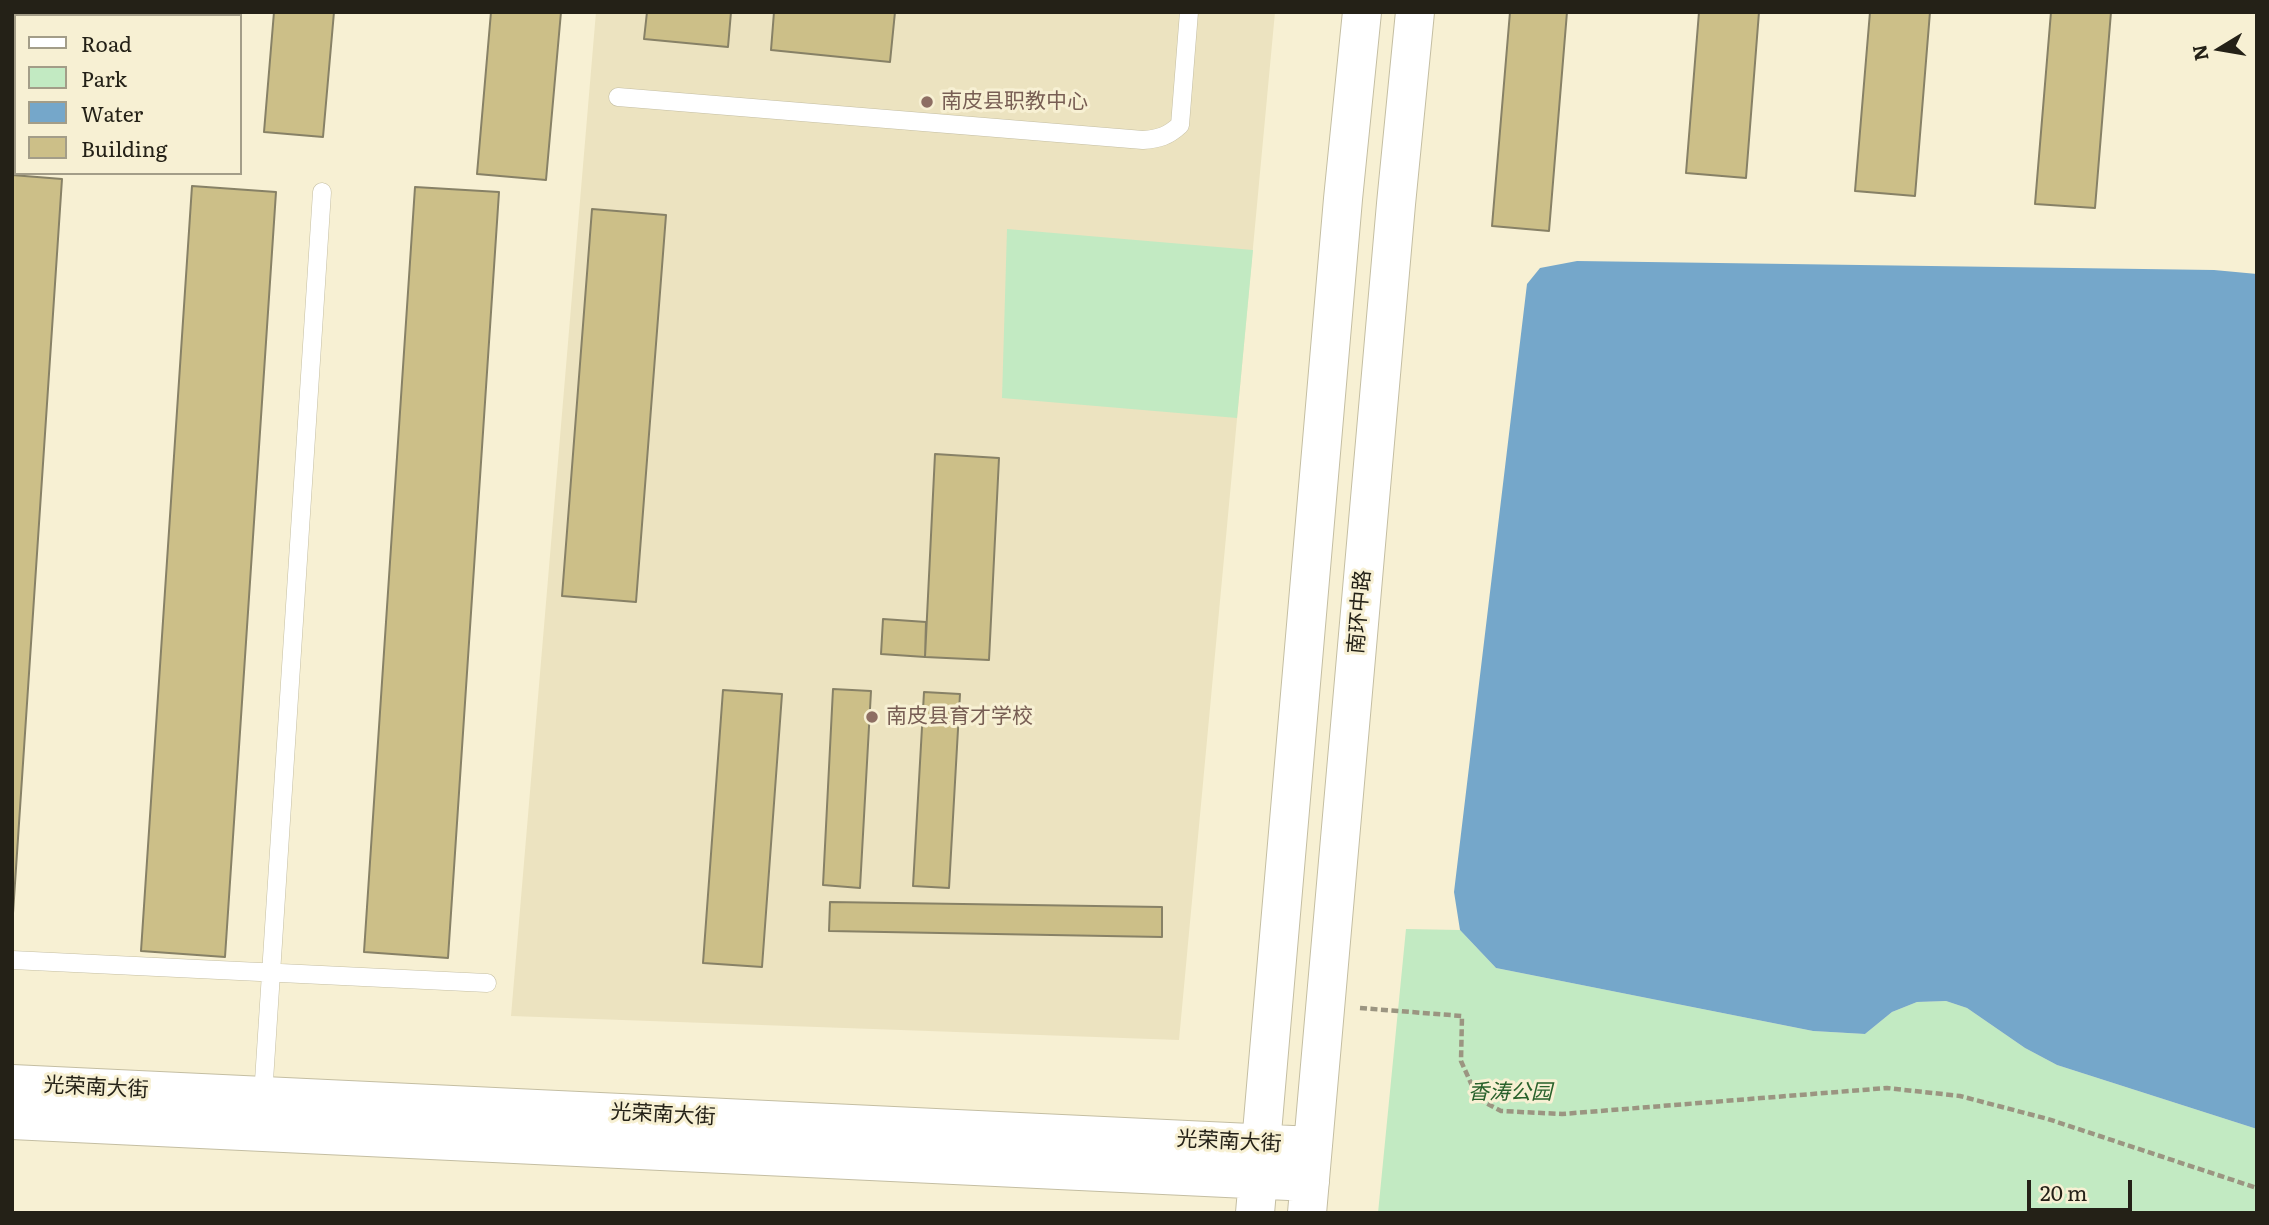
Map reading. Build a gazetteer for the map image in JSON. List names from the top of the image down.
{
  "streets": {
    "street": ["南环中路", "光荣南大街"]
  },
  "crossings": [
    ["南环中路", "光荣南大街"]
  ],
  "parks": ["香涛公园"],
  "places": ["南皮县职教中心", "南皮县育才学校"],
  "legend": [
    "Road",
    "Park",
    "Water",
    "Building"
  ],
  "scale_bar": "20 m",
  "north": "left"
}
